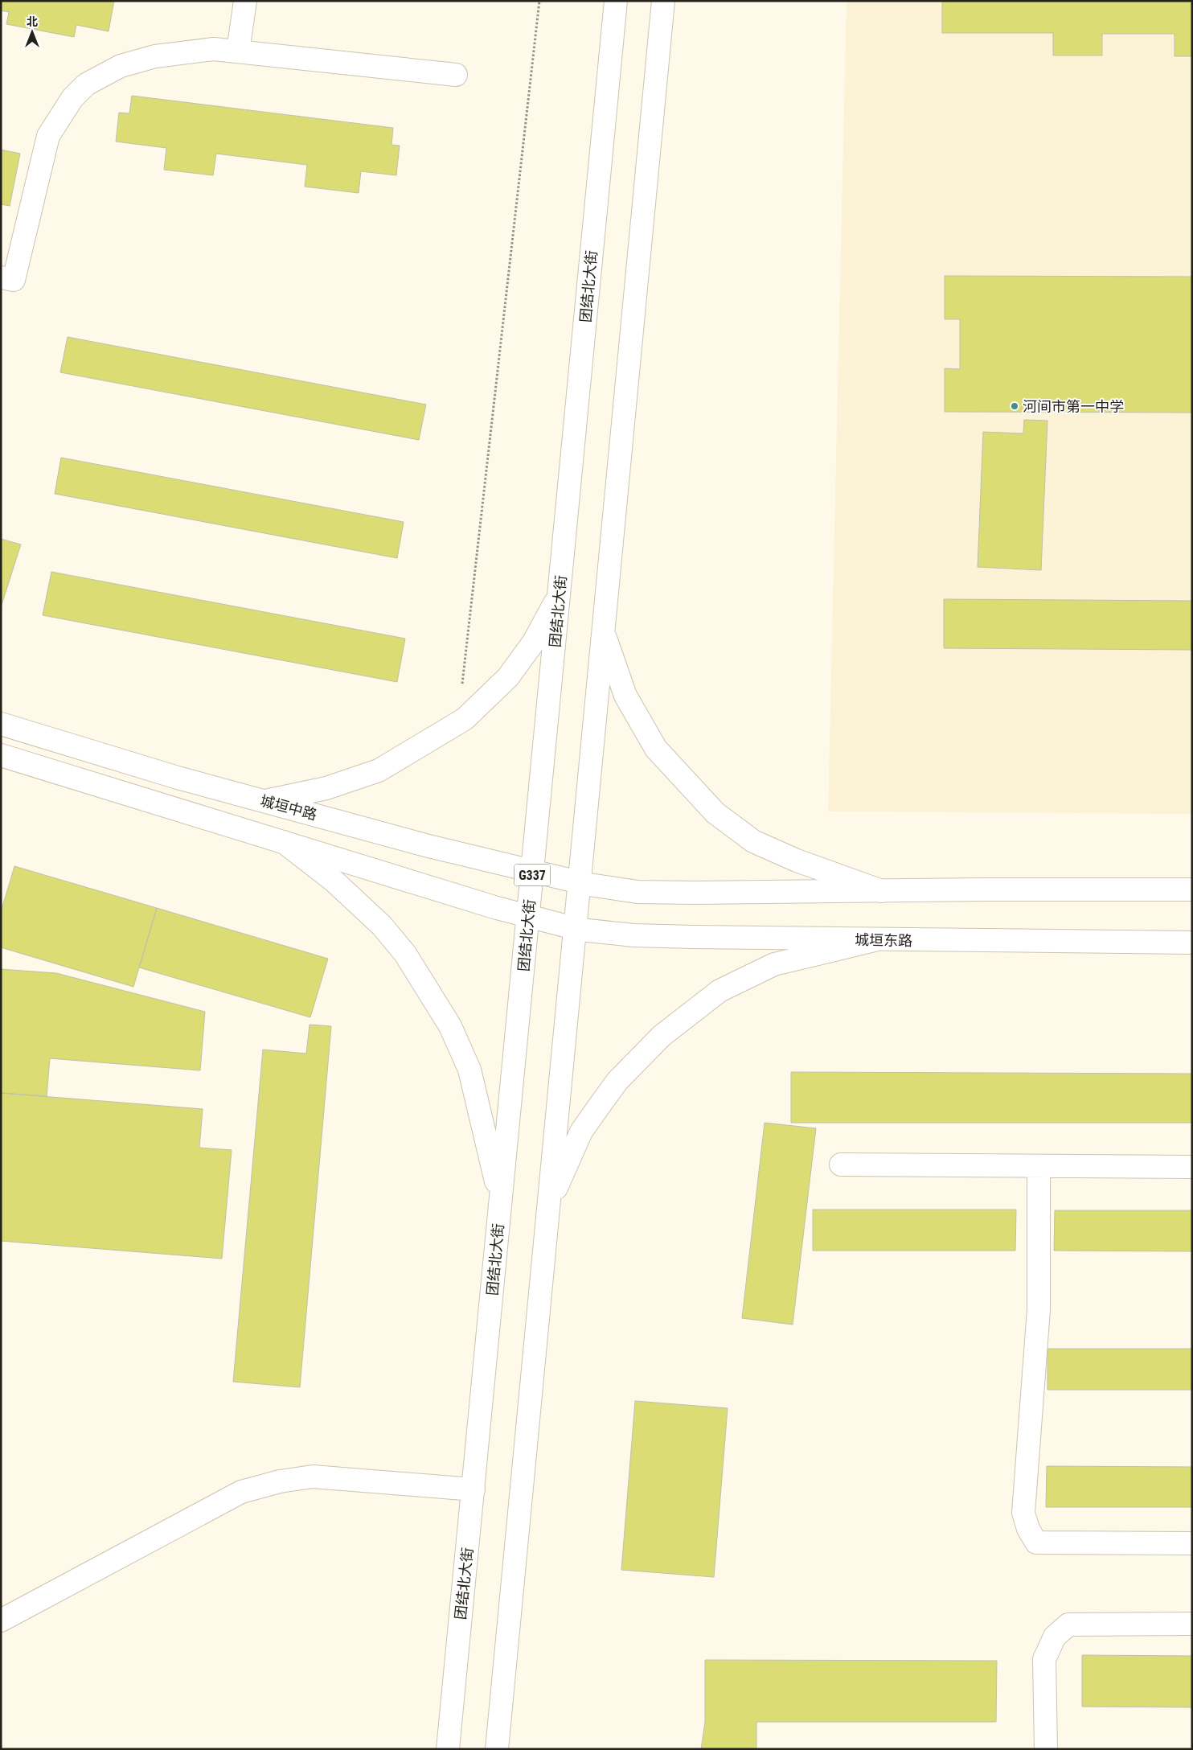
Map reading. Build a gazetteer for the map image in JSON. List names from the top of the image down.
{
  "streets": {
    "main road": [
      "团结北大街",
      "城垣中路",
      "G337",
      "城垣东路"
    ]
  },
  "crossings": [
    ["团结北大街", "城垣中路"]
  ],
  "places": ["河间市第一中学"],
  "north": "top"
}
